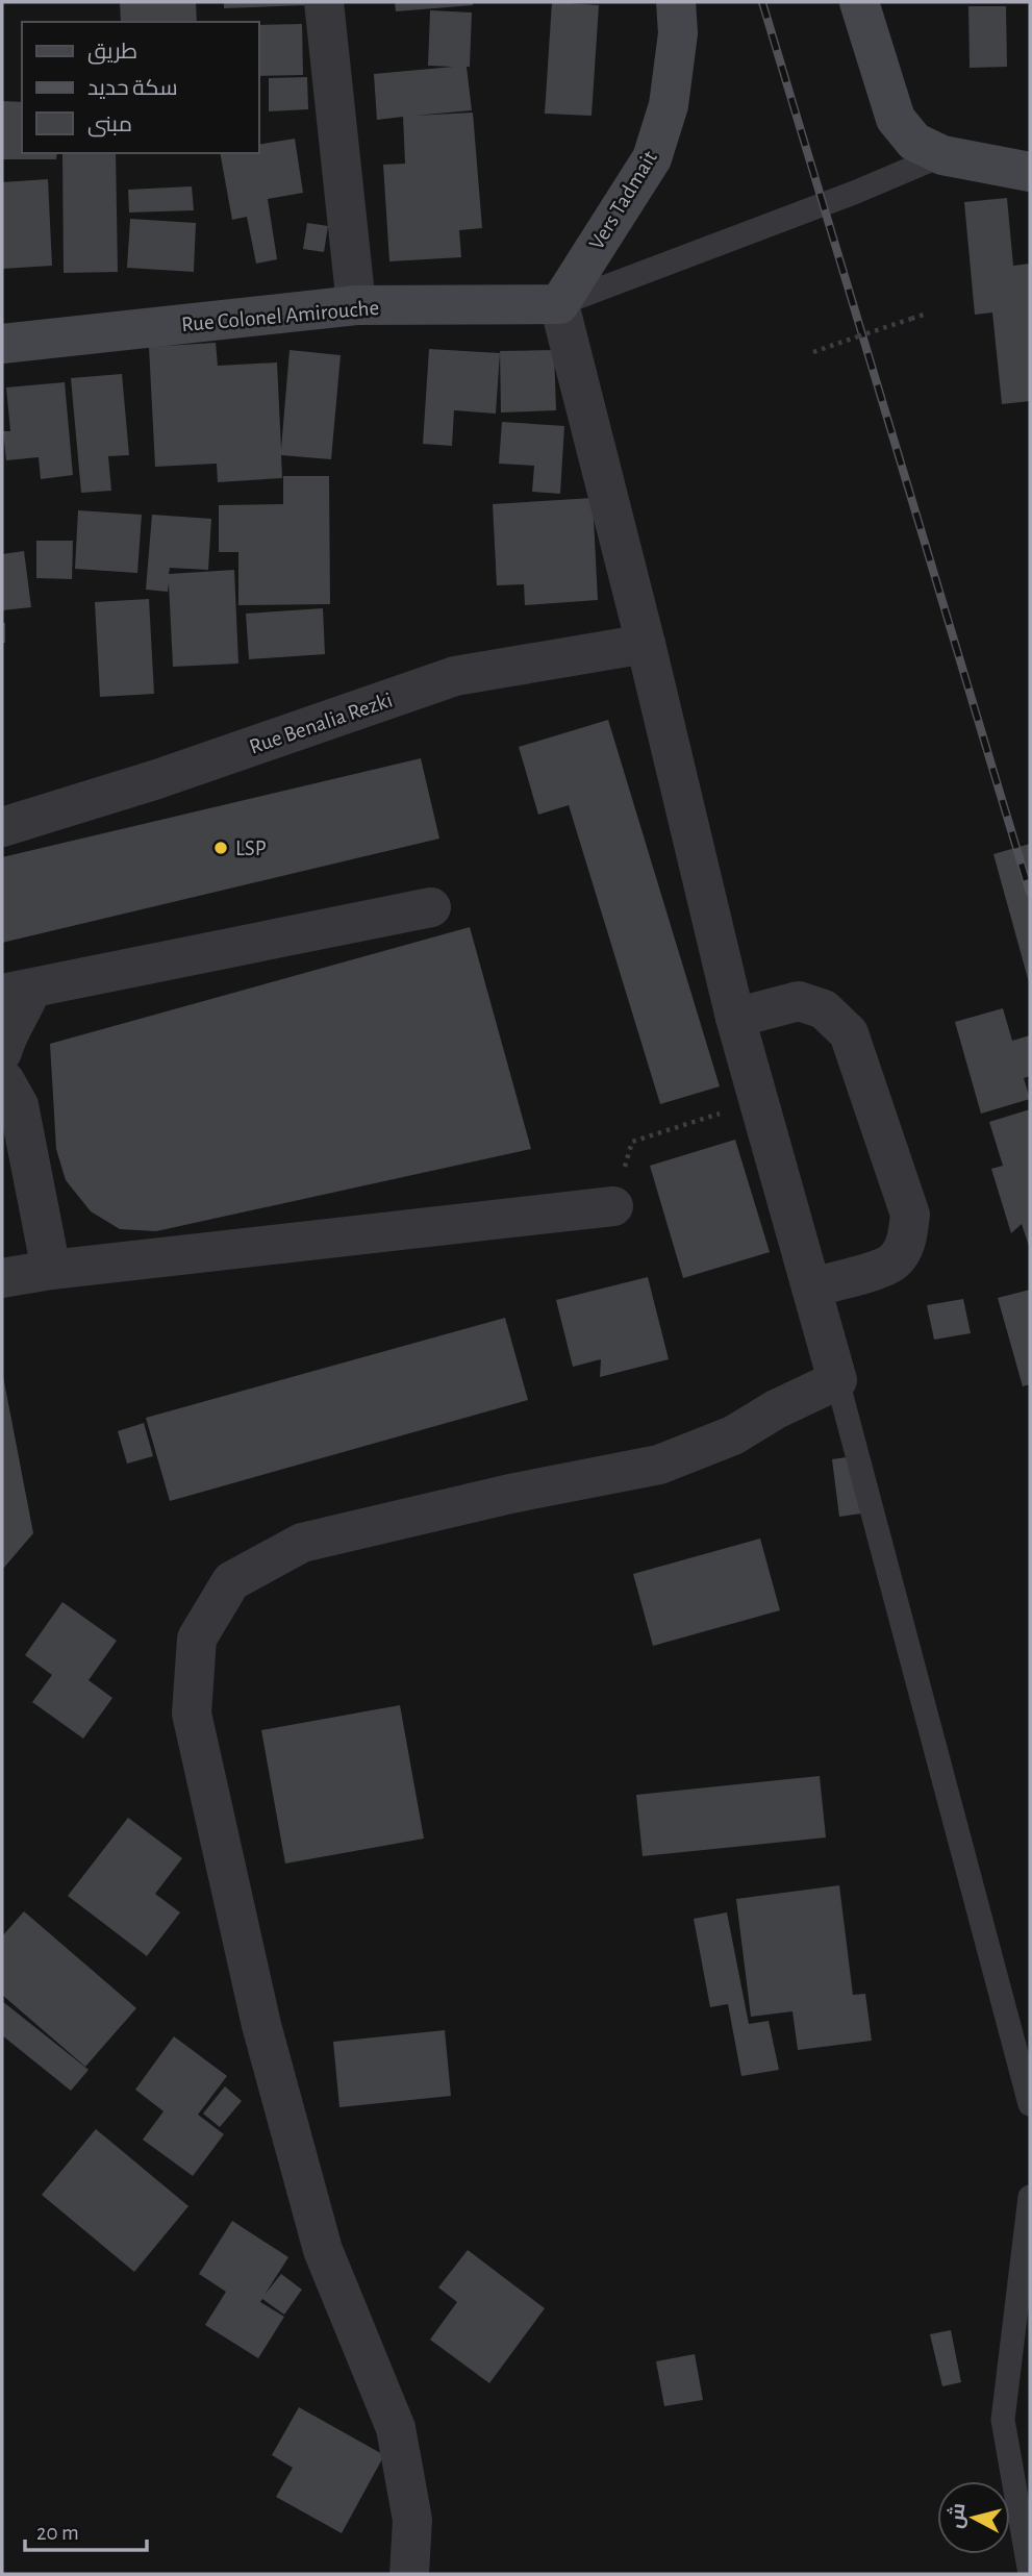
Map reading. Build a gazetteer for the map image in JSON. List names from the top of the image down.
{
  "streets": {
    "main road": ["Vers Tadmait", "Rue Colonel Amirouche"],
    "street": ["Rue Benalia Rezki"]
  },
  "crossings": [
    ["Vers Tadmait", "Rue Colonel Amirouche"]
  ],
  "places": ["LSP"],
  "legend": ["طريق", "سكة حديد", "مبنى"],
  "scale_bar": "20 m",
  "north": "left"
}
